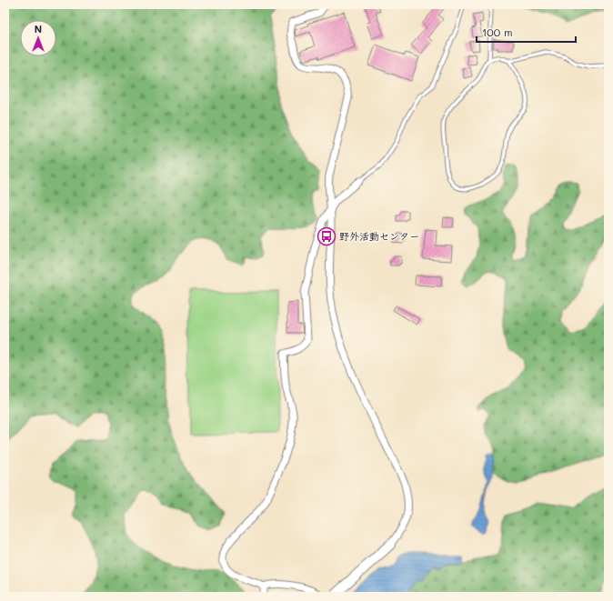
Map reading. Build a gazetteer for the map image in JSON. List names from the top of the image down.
{
  "places": {
    "bus stop": ["野外活動センター"]
  },
  "scale_bar": "100 m",
  "north": "top"
}
